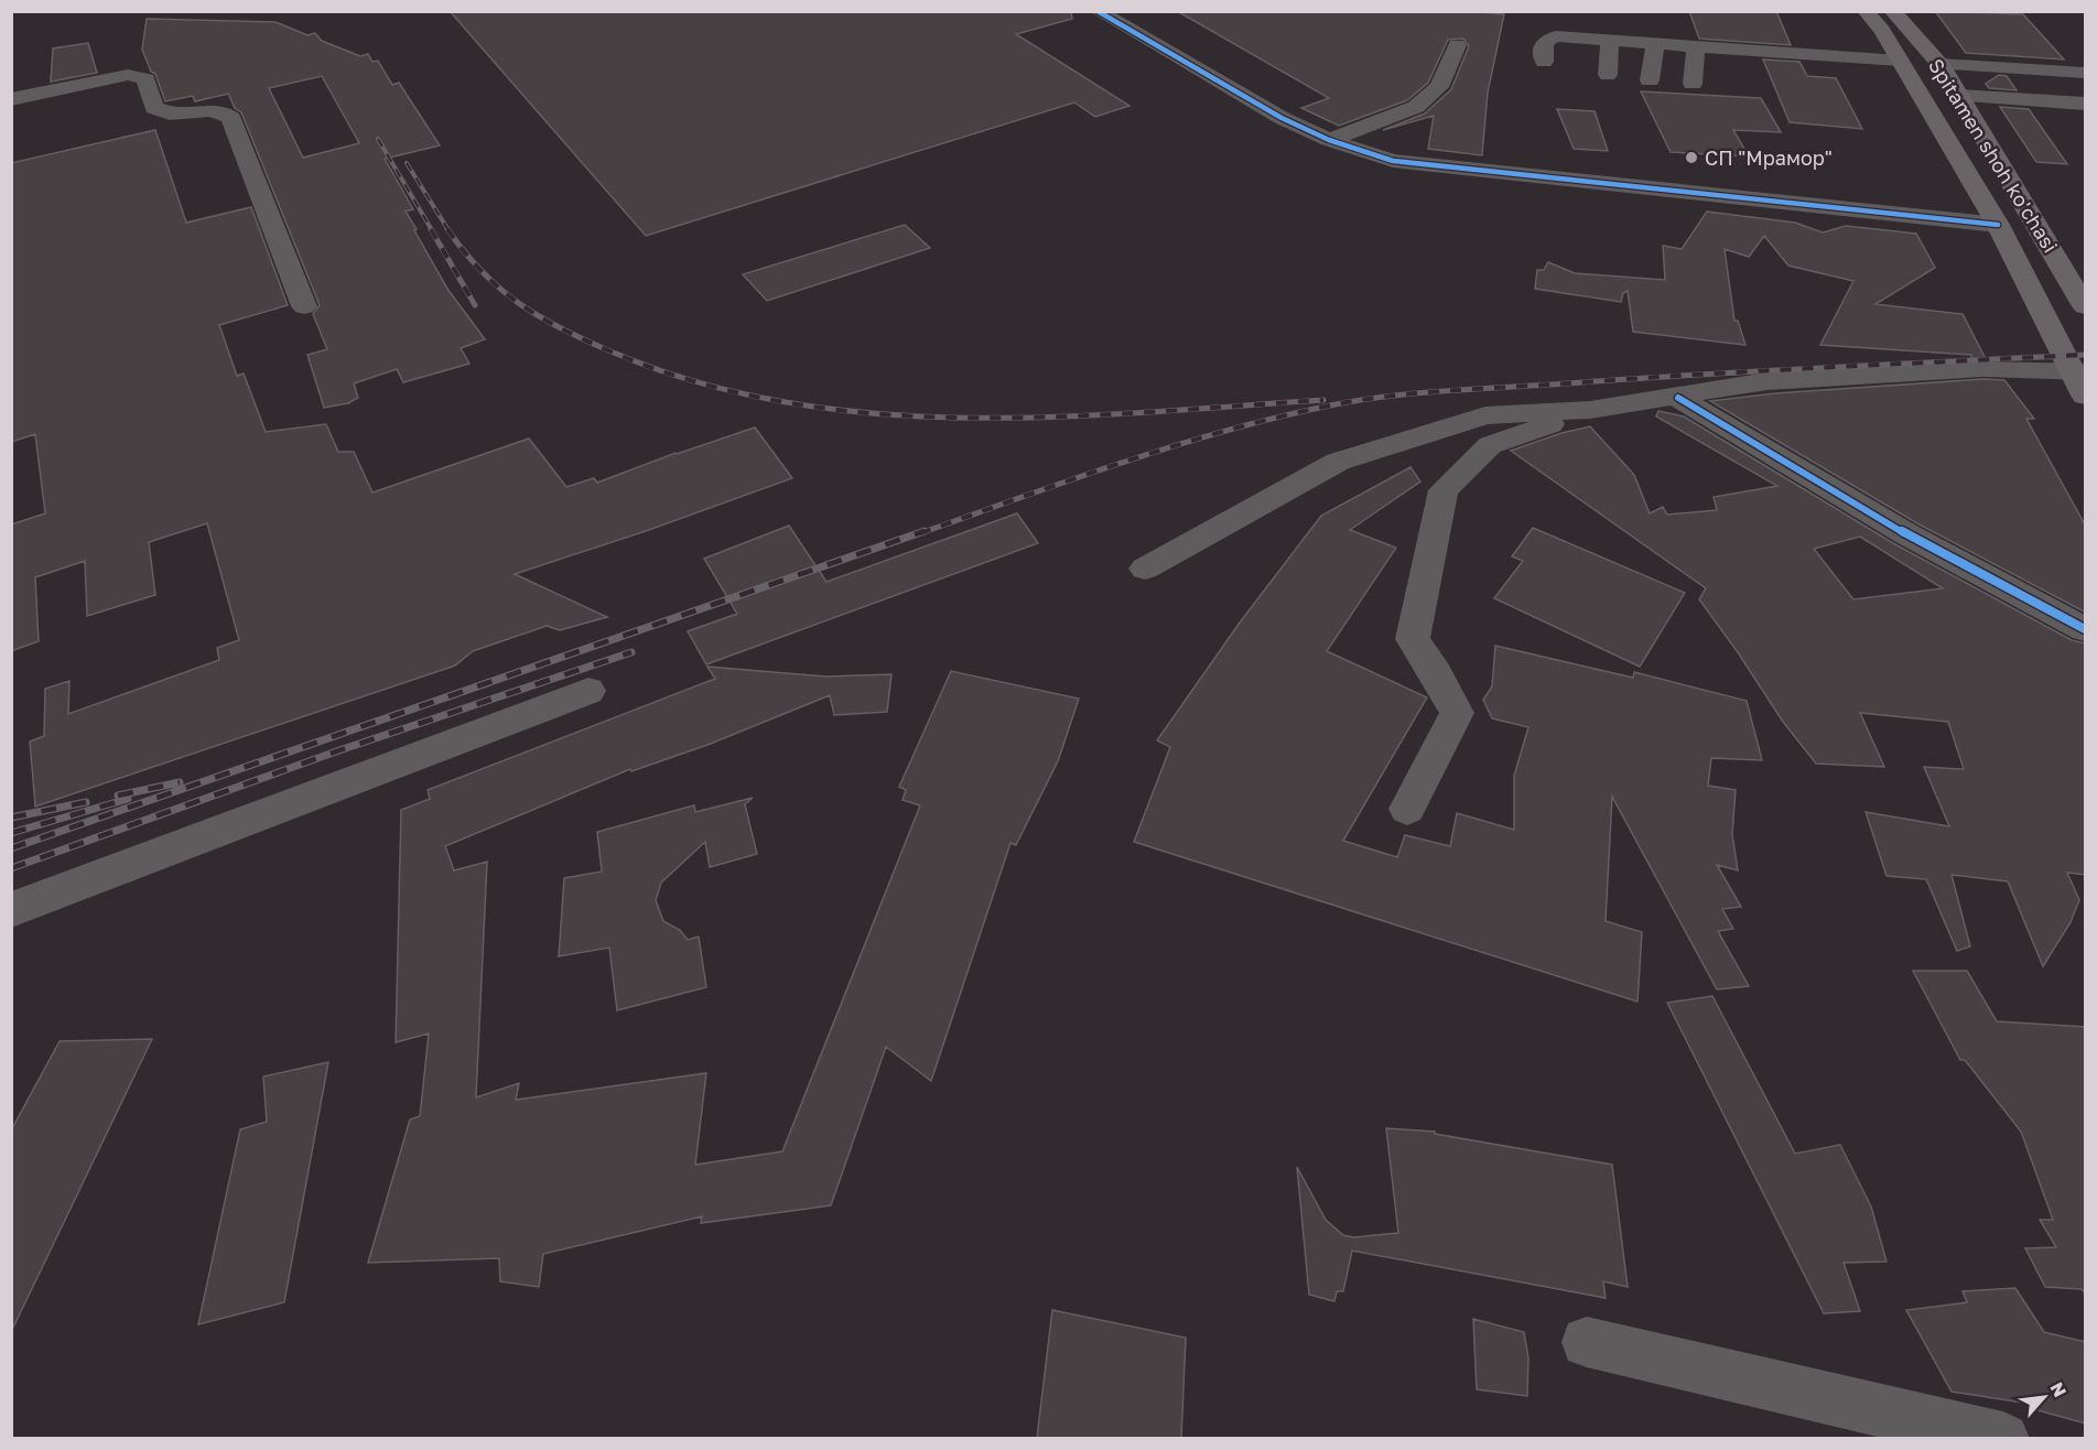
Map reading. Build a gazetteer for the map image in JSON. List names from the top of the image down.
{
  "streets": {
    "main road": ["Spitamen shoh ko'chasi"]
  },
  "places": ["СП \"Мрамор\""],
  "north": "top right"
}
